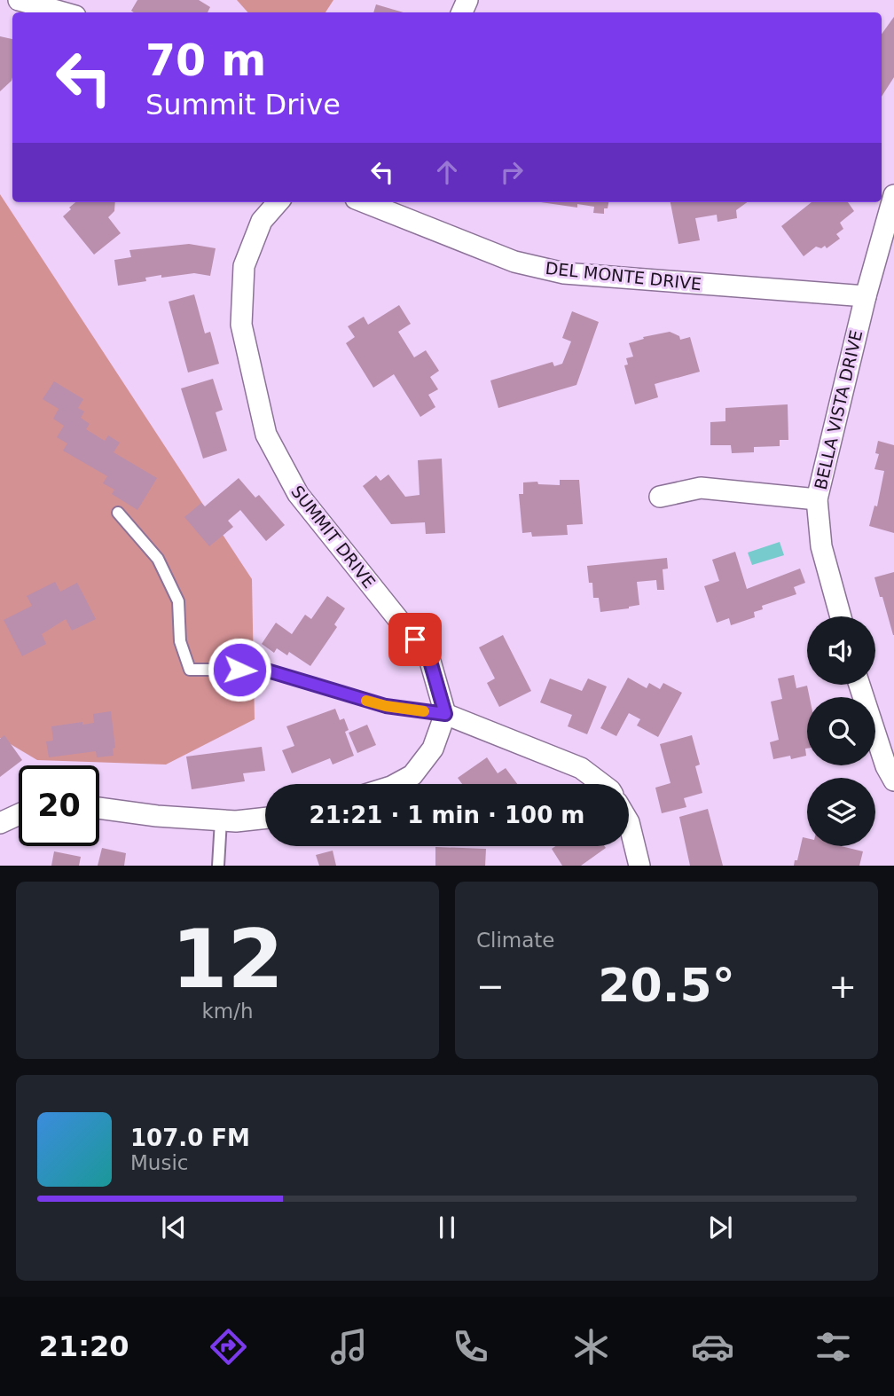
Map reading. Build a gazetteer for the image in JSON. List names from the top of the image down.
{
  "streets": {
    "street": ["DEL MONTE DRIVE", "BELLA VISTA DRIVE", "SUMMIT DRIVE"]
  },
  "crossings": [
    ["DEL MONTE DRIVE", "BELLA VISTA DRIVE"]
  ],
  "page": {
    "turn": ["70 m", "Summit Drive"],
    "limit": "20",
    "trip": "21:21 · 1 min · 100 m",
    "tile": [
      ["12", "km/h"],
      "Climate"
    ],
    "heat": ["−", "20.5°", "+"],
    "song": ["107.0 FM", "Music"],
    "tabs": "21:20"
  }
}
